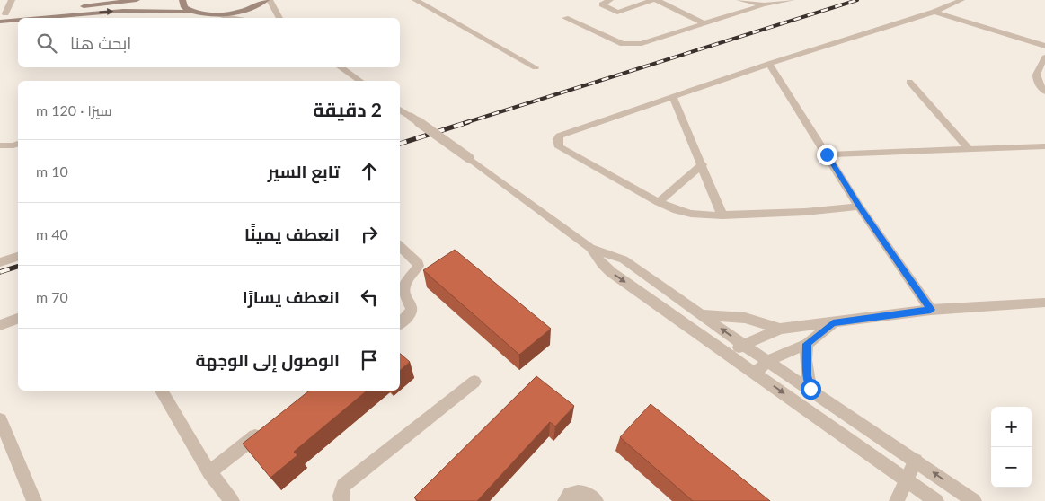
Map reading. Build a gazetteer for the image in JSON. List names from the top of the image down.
{
  "page": {
    "search": "ابحث هنا",
    "heading": ["2 دقيقة", "سيرًا · 120 m"],
    "list": [
      ["تابع السير", "10 m"],
      ["انعطف يمينًا", "40 m"],
      ["انعطف يسارًا", "70 m"],
      "الوصول إلى الوجهة"
    ],
    "map_buttons": ["+", "−"]
  }
}
